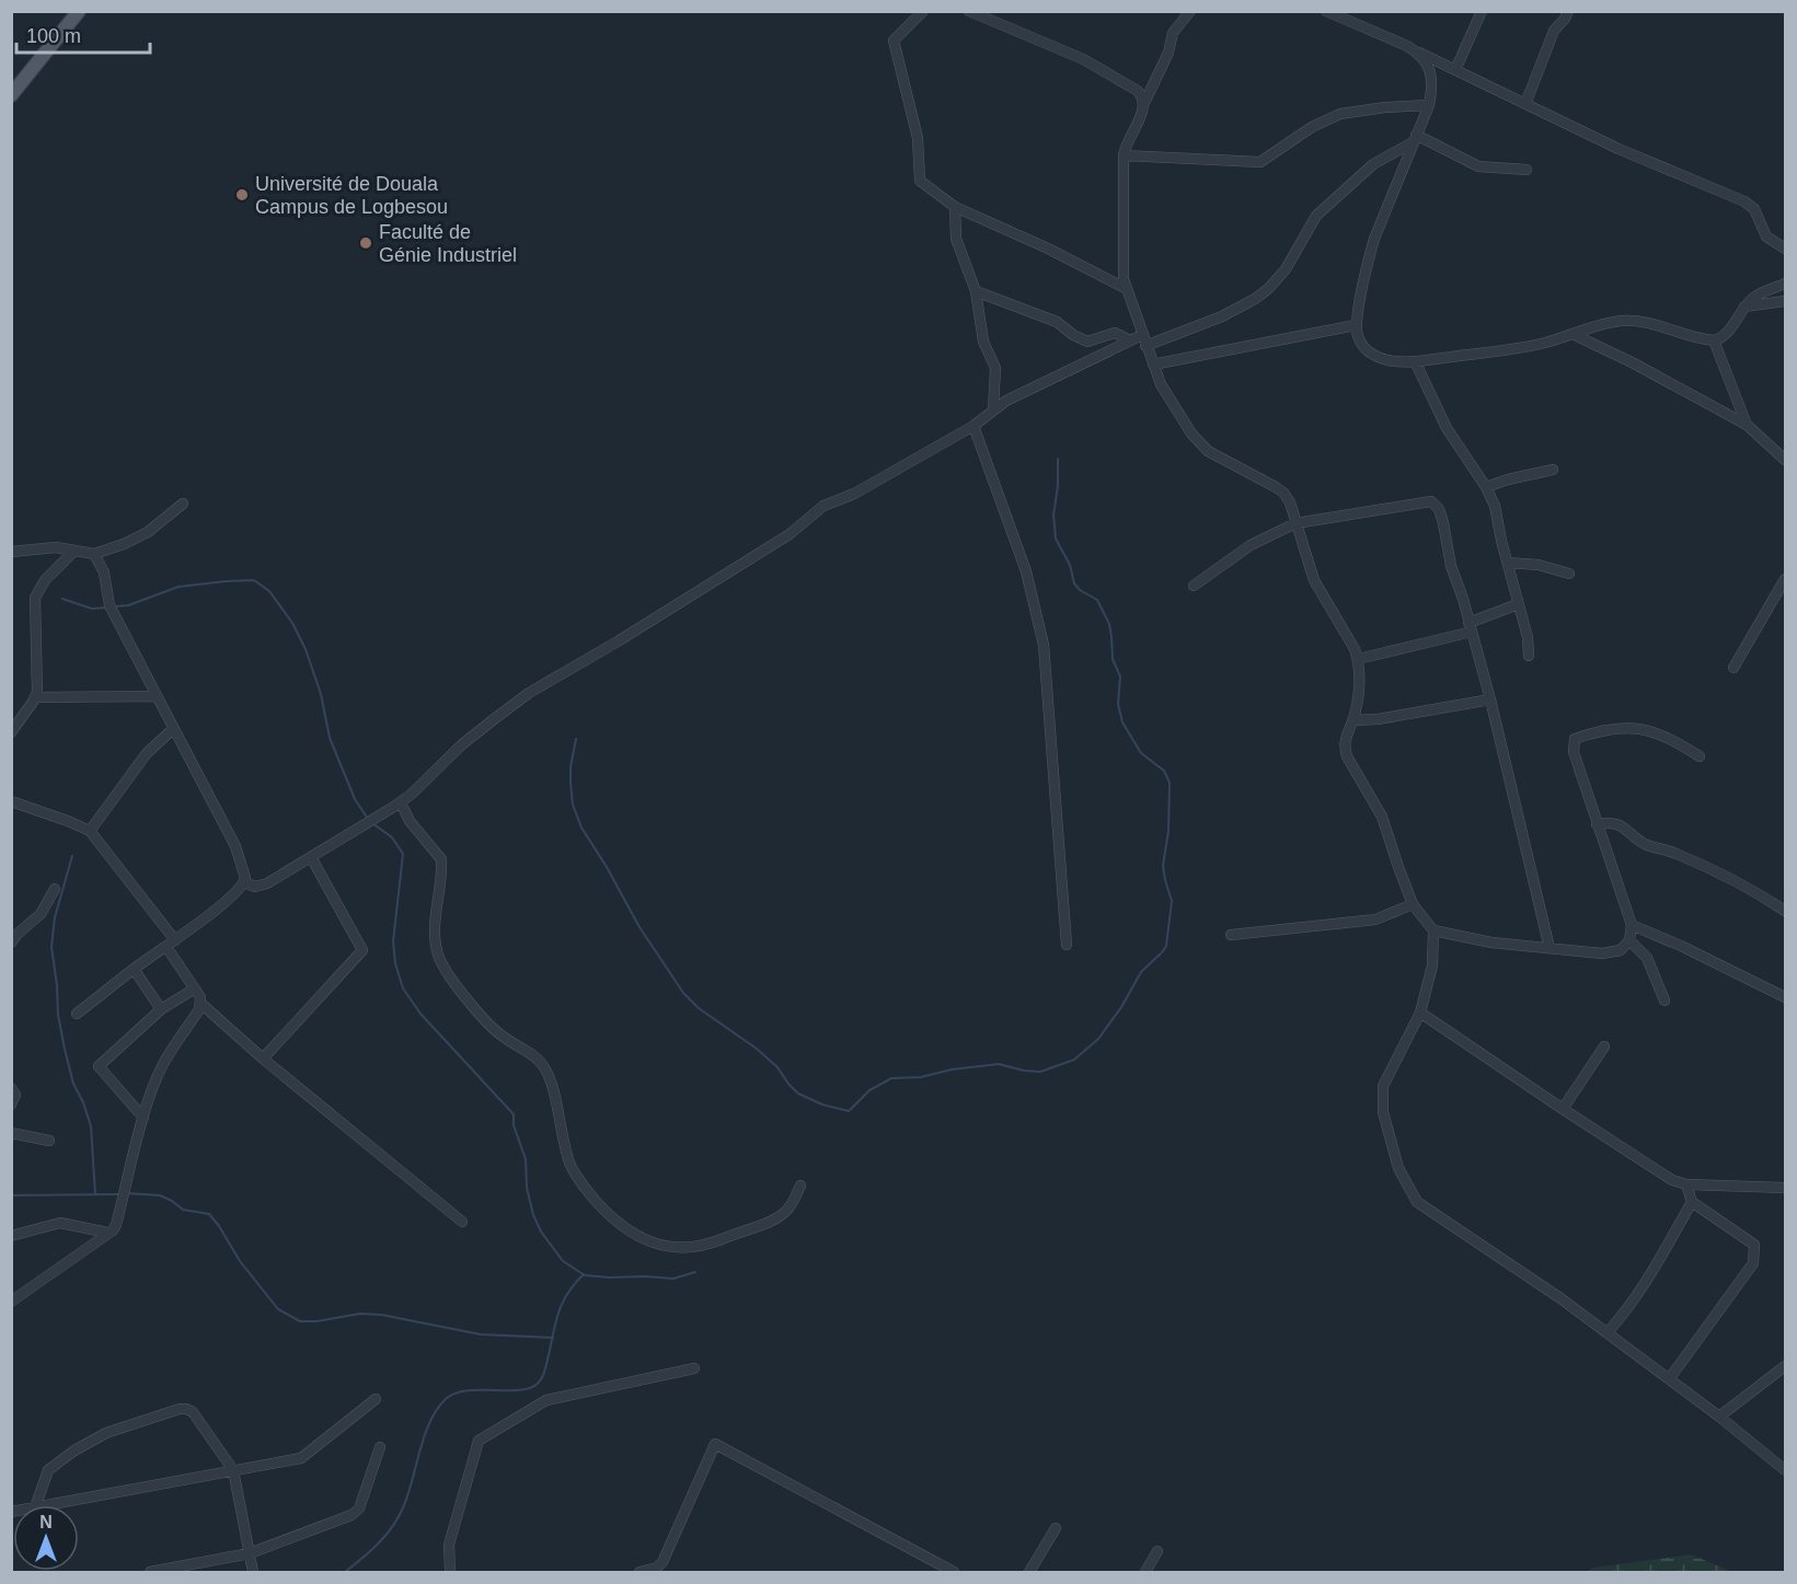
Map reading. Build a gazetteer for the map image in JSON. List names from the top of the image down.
{
  "places": ["Université de Douala Campus de Logbesou", "Faculté de Génie Industriel"],
  "scale_bar": "100 m",
  "north": "top"
}
